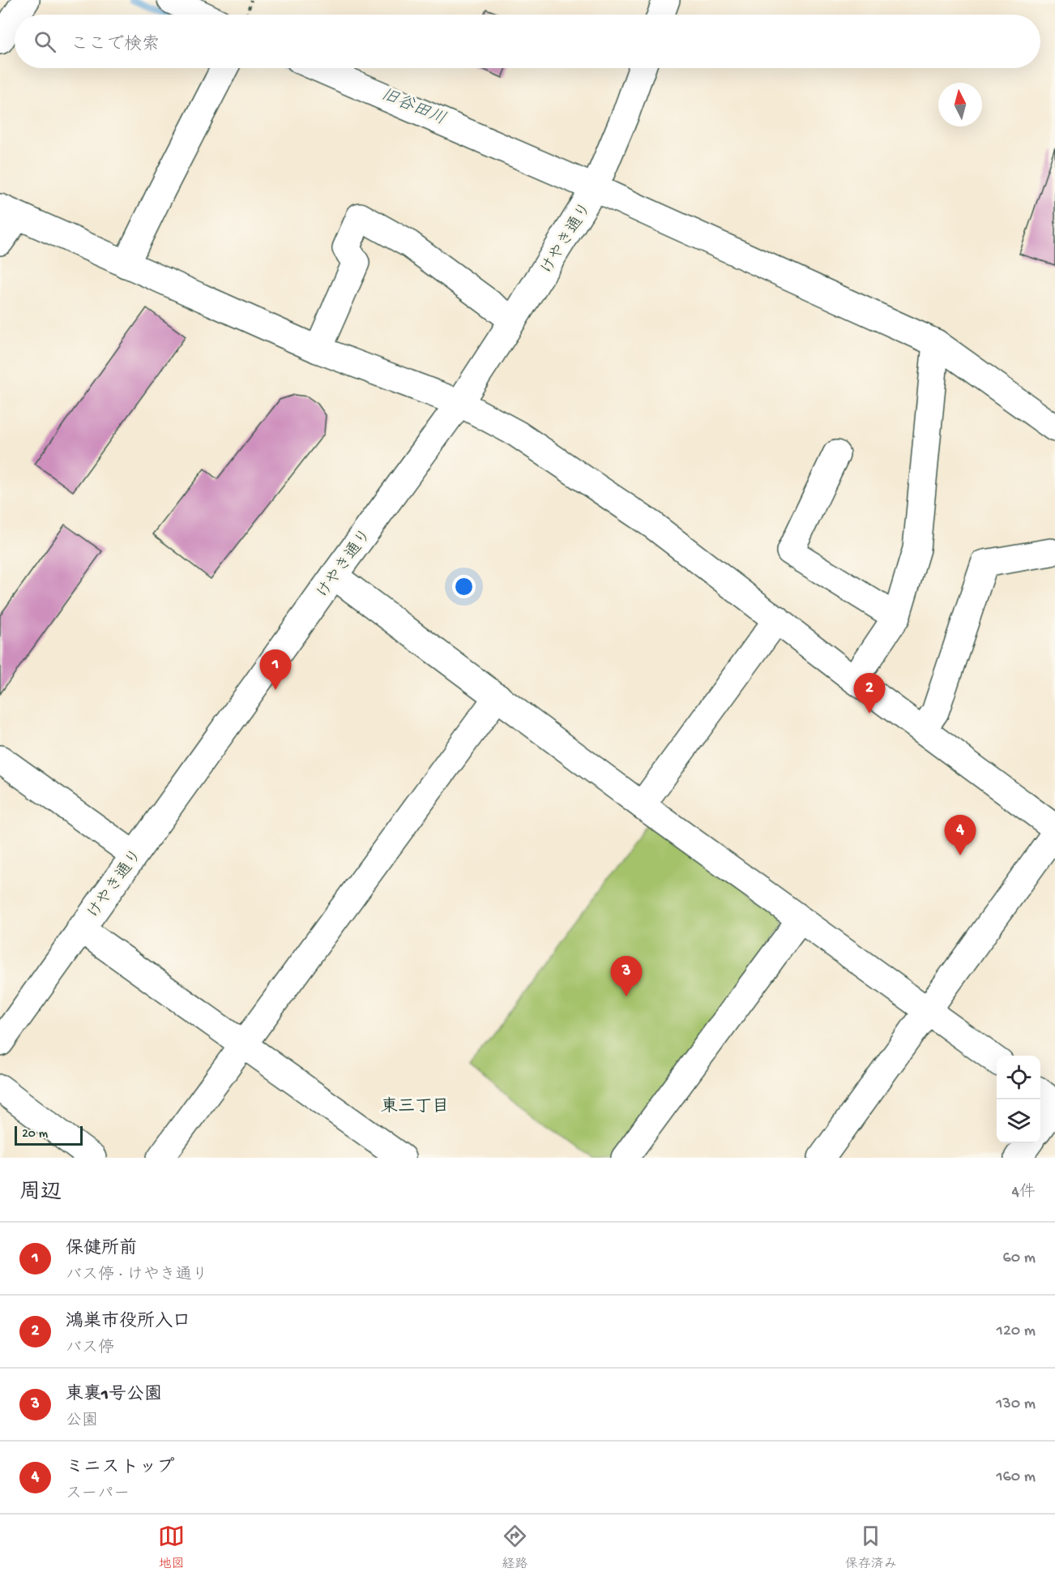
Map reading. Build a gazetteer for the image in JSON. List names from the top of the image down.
{
  "streets": {
    "street": ["けやき通り"]
  },
  "districts": ["東三丁目"],
  "water": ["旧谷田川"],
  "scale_bar": "20 m",
  "north": "top",
  "page": {
    "search": "ここで検索",
    "pins": [
      "1",
      "2",
      "4",
      "3"
    ],
    "scale": "20 m",
    "heading": ["周辺", "4件"],
    "list": [
      {
        "mark": "1",
        "name": "保健所前",
        "note": "バス停 · けやき通り",
        "value": "60 m"
      },
      {
        "mark": "2",
        "name": "鴻巣市役所入口",
        "note": "バス停",
        "value": "120 m"
      },
      {
        "mark": "3",
        "name": "東裏1号公園",
        "note": "公園",
        "value": "130 m"
      },
      {
        "mark": "4",
        "name": "ミニストップ",
        "note": "スーパー",
        "value": "160 m"
      }
    ],
    "nav": ["地図", "経路", "保存済み"]
  }
}
